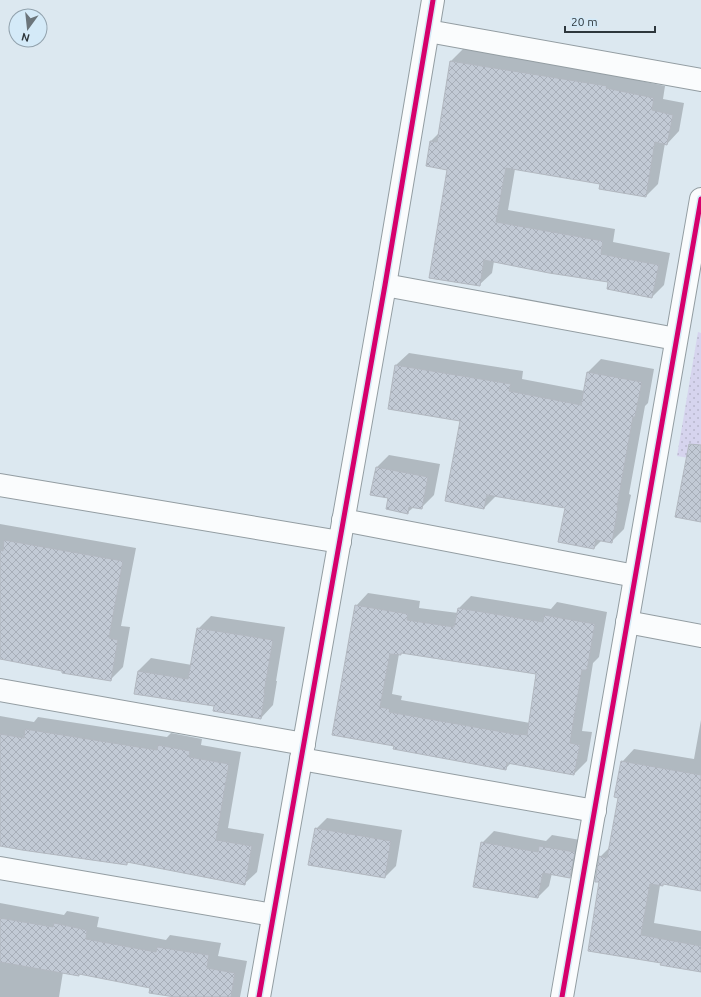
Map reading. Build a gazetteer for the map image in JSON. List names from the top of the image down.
{
  "scale_bar": "20 m",
  "north": "bottom"
}
